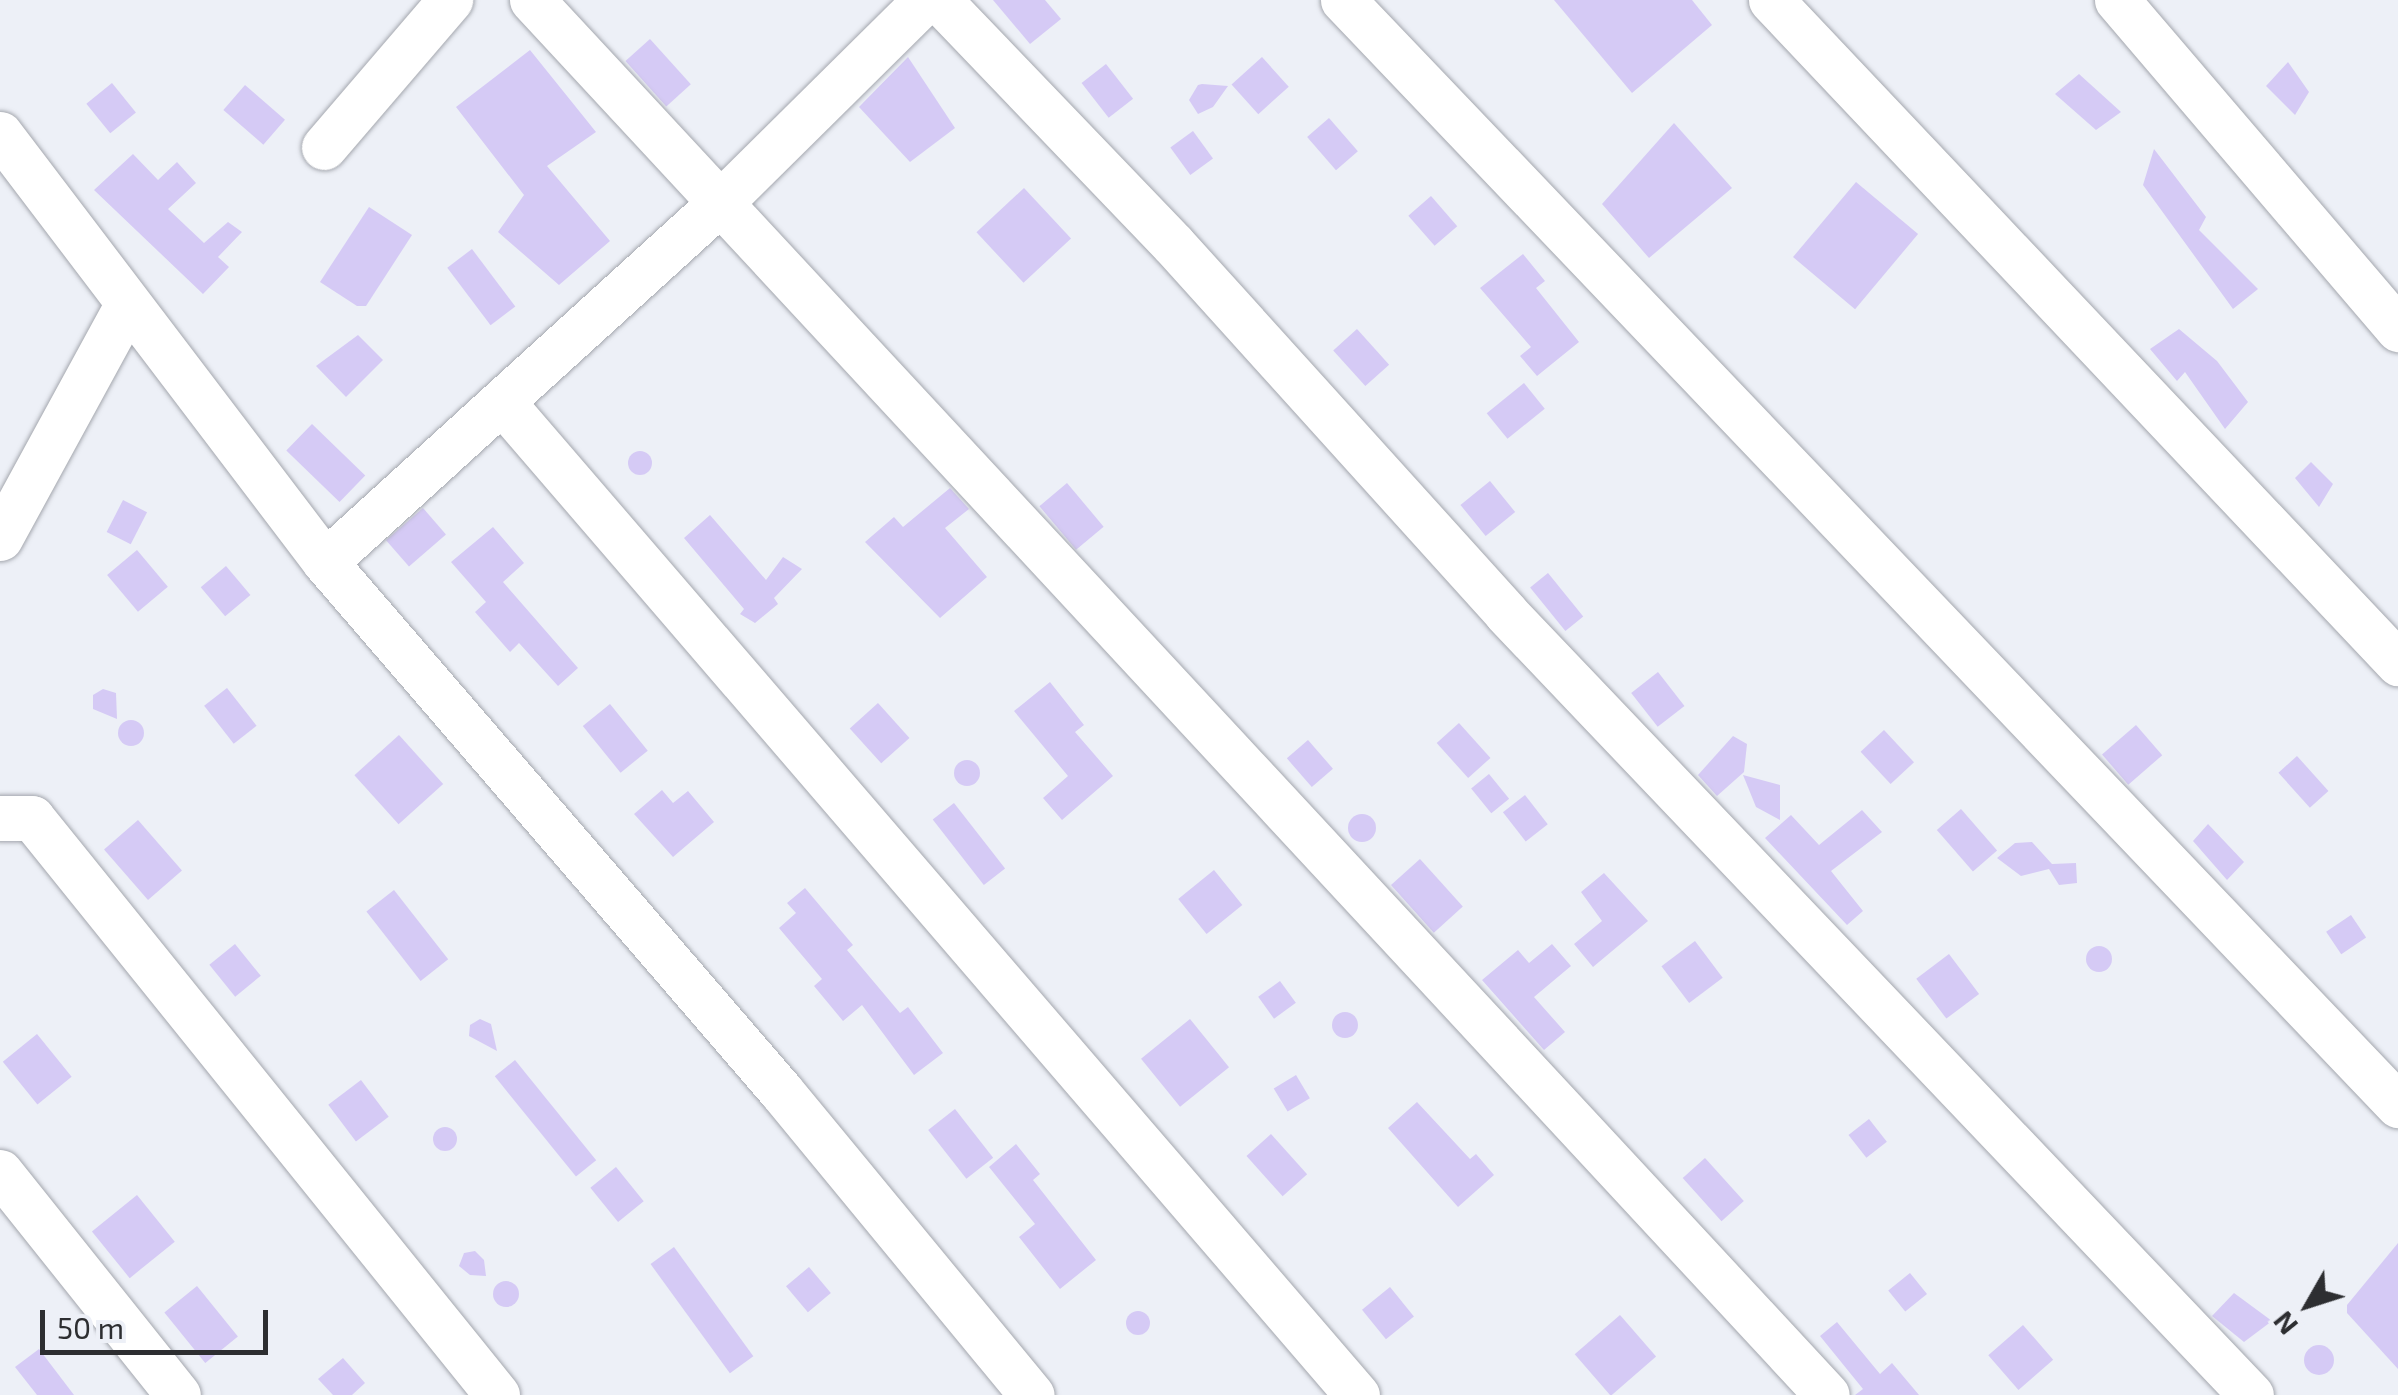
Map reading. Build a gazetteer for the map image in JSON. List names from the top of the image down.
{
  "scale_bar": "50 m",
  "north": "bottom left"
}
